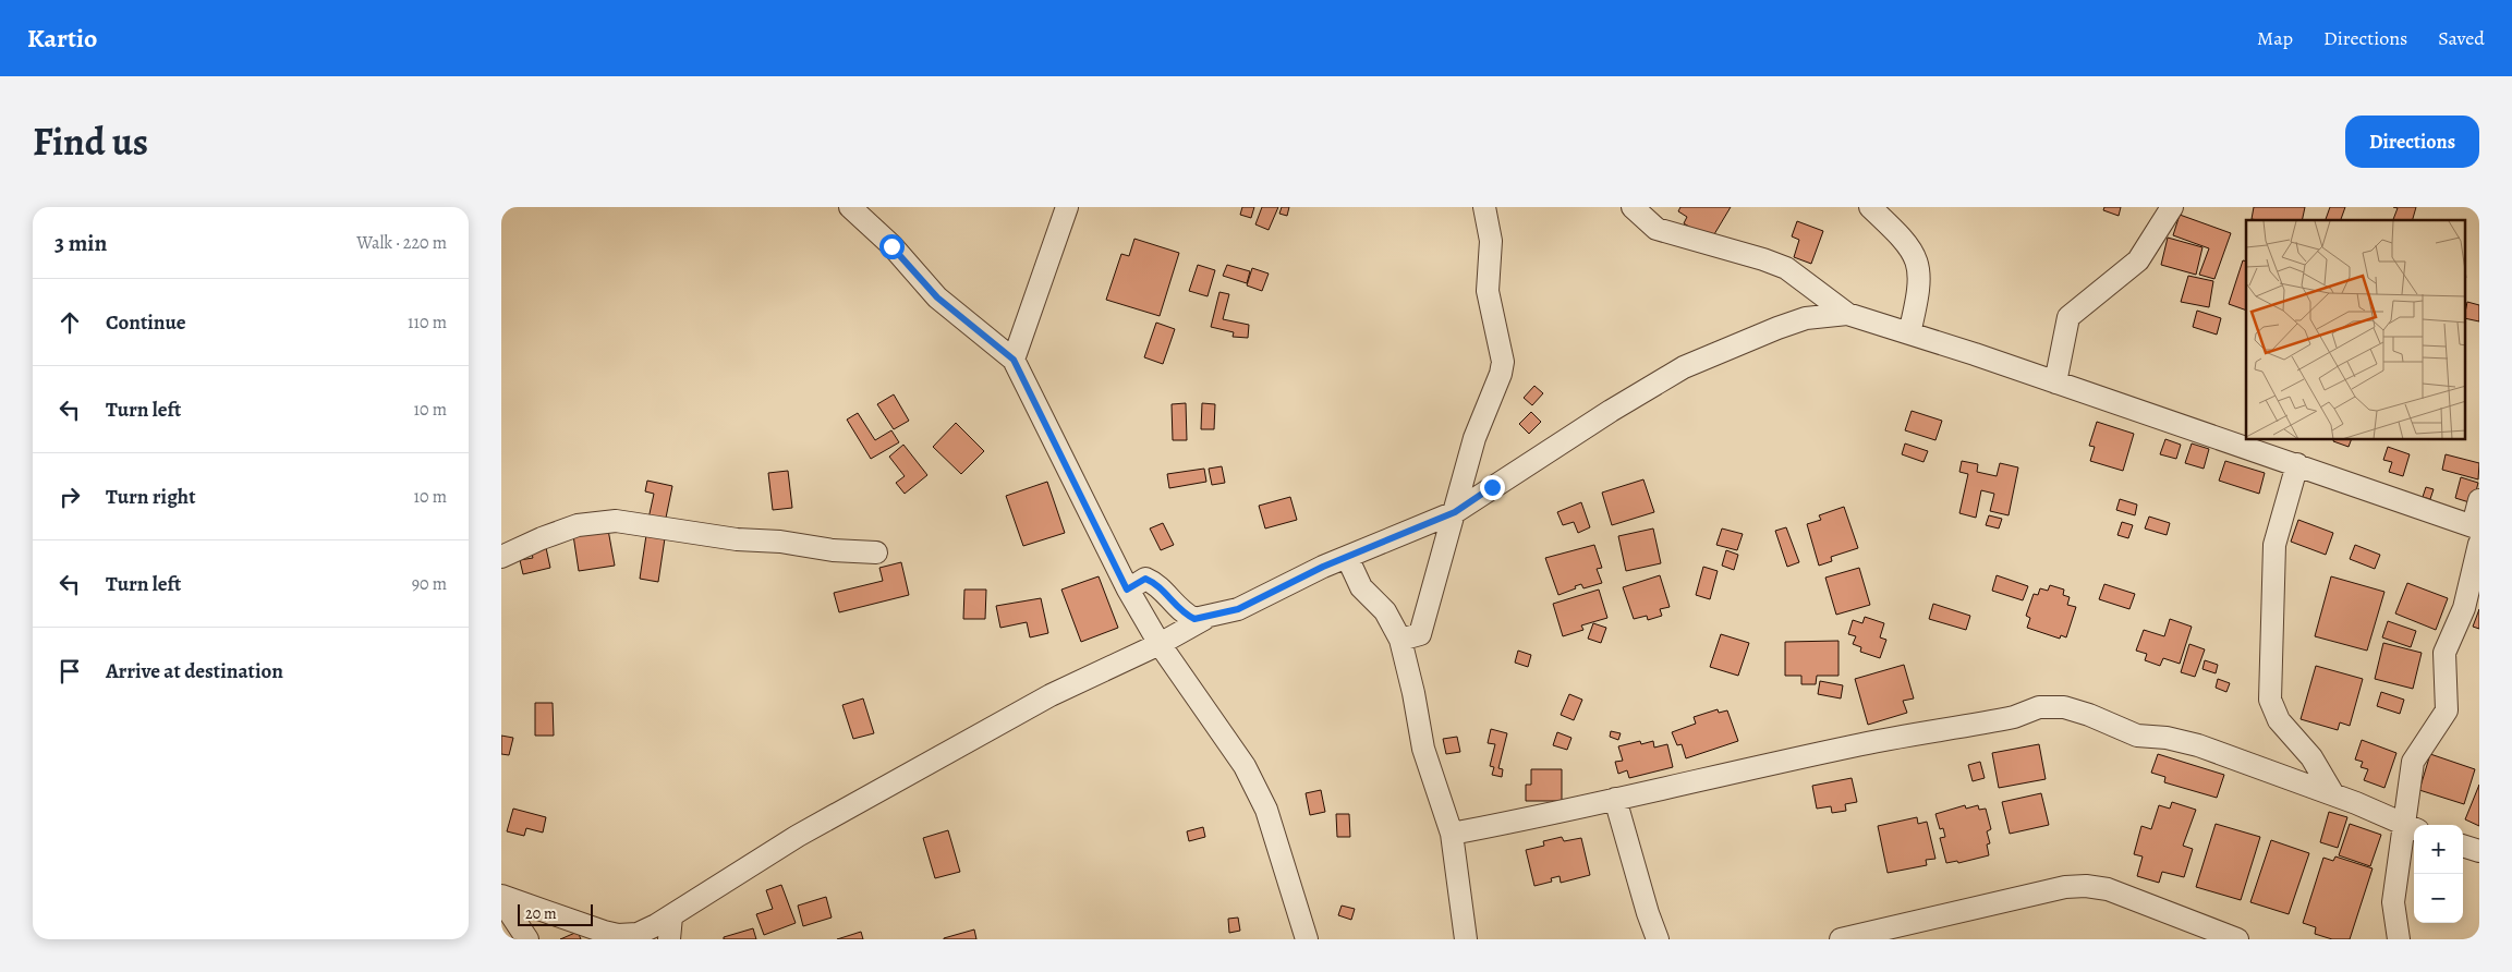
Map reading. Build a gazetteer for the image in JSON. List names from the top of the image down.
{
  "scale_bar": "20 m",
  "page": {
    "header": "Kartio",
    "nav": ["Map", "Directions", "Saved"],
    "title": "Find us",
    "buttons": "Directions",
    "heading": ["3 min", "Walk · 220 m"],
    "list": [
      ["Continue", "110 m"],
      ["Turn left", "10 m"],
      ["Turn right", "10 m"],
      ["Turn left", "90 m"],
      "Arrive at destination"
    ],
    "map_buttons": ["+", "−"],
    "scale": "20 m"
  }
}
